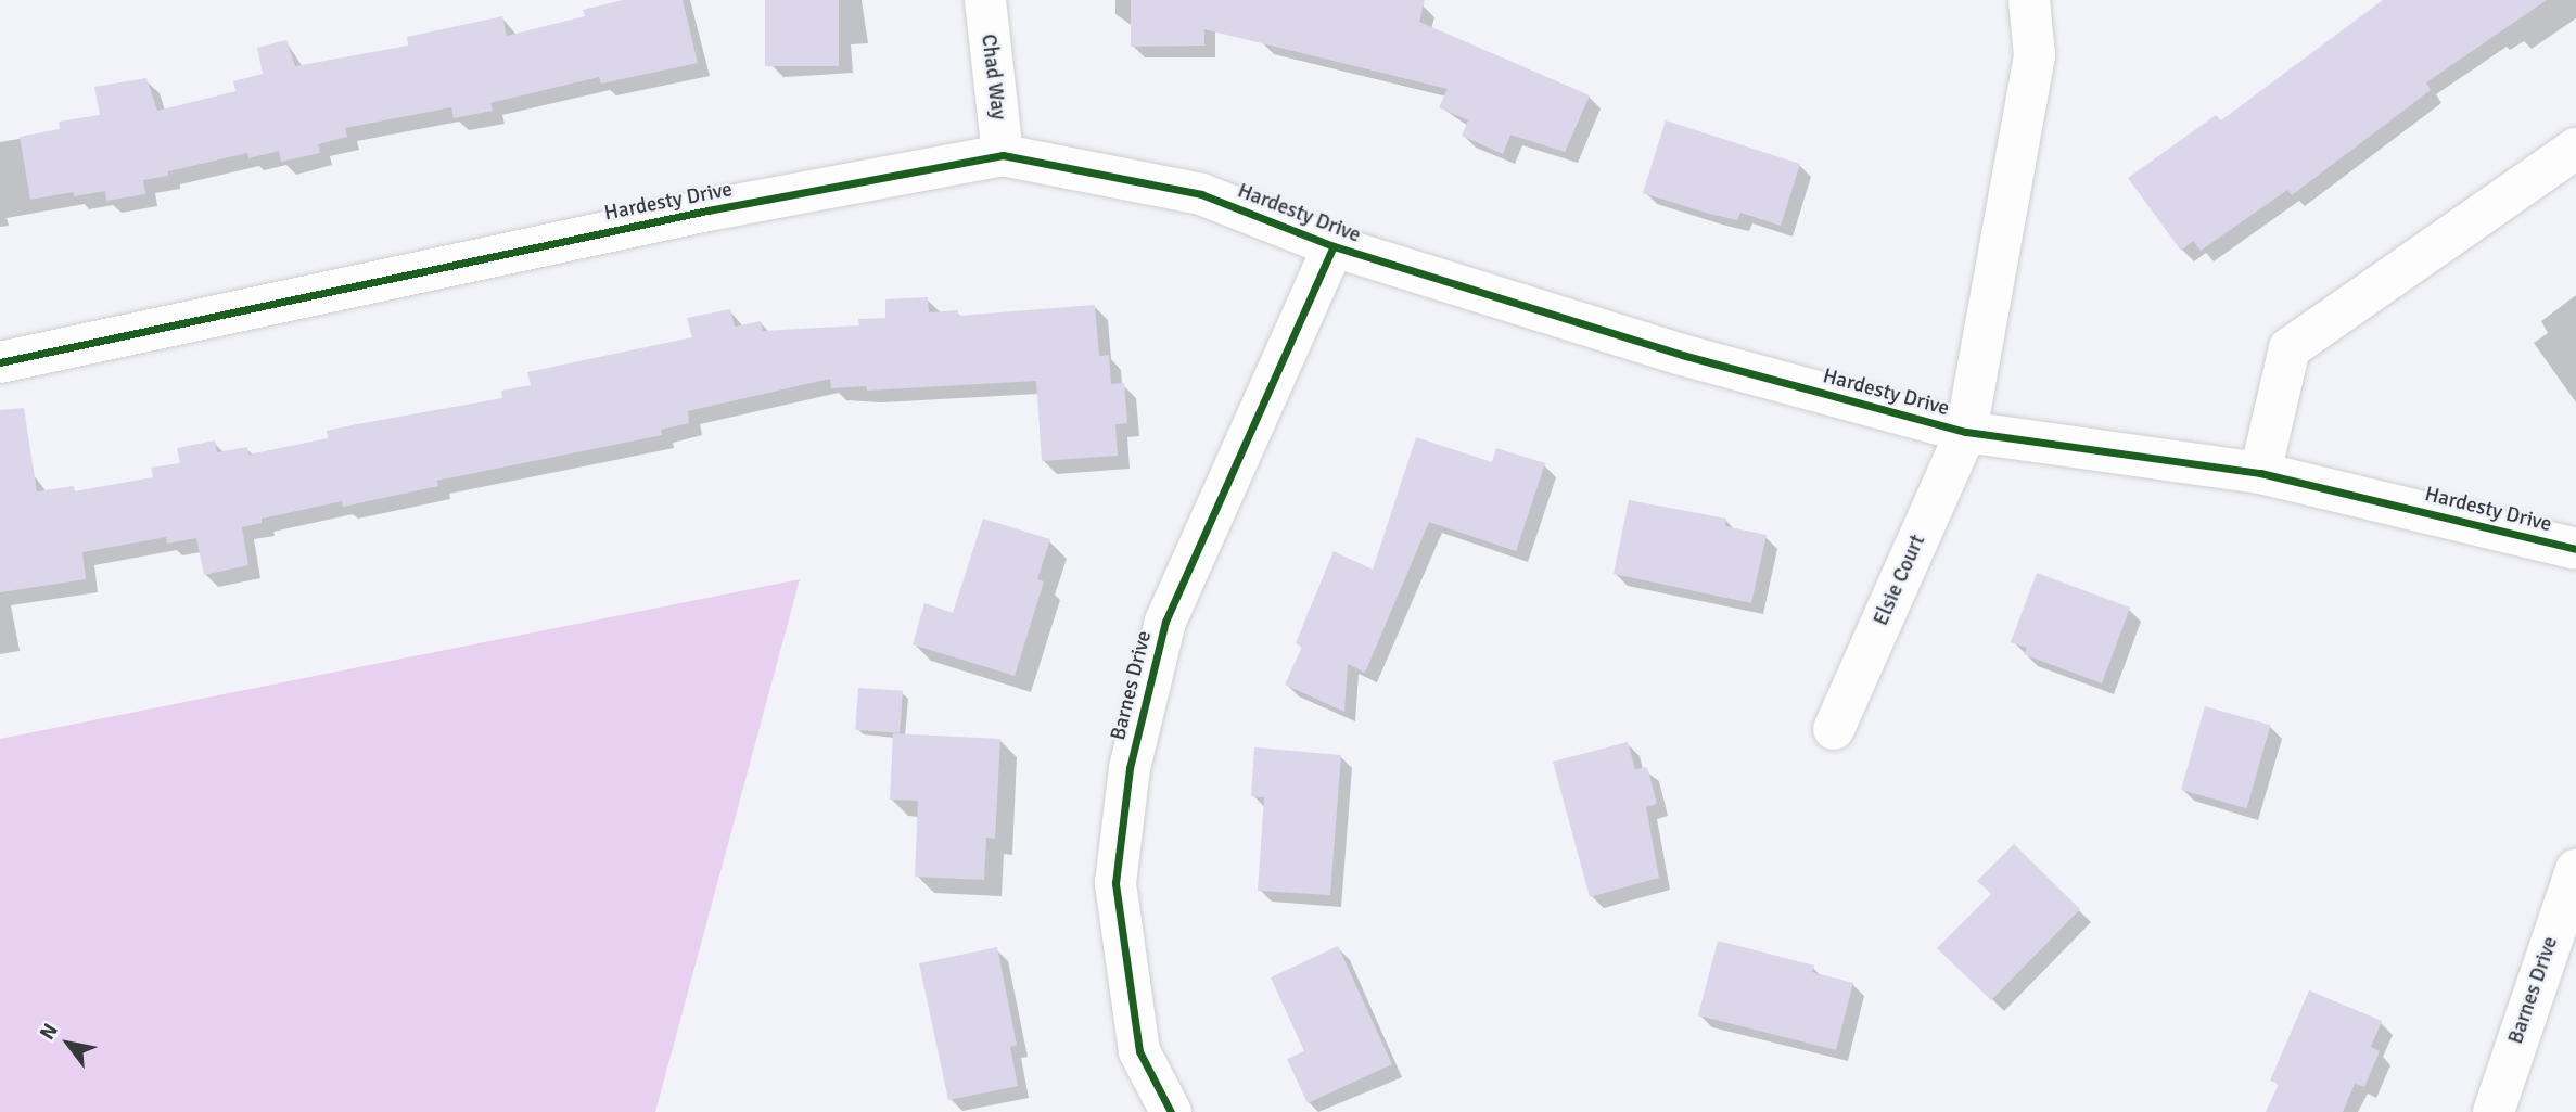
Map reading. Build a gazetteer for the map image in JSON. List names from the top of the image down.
{
  "streets": {
    "street": [
      "Chad Way",
      "Hardesty Drive",
      "Elsie Court",
      "Barnes Drive"
    ]
  },
  "crossings": [
    ["Chad Way", "Hardesty Drive"],
    ["Hardesty Drive", "Elsie Court"],
    ["Hardesty Drive", "Barnes Drive"]
  ],
  "north": "top left"
}
